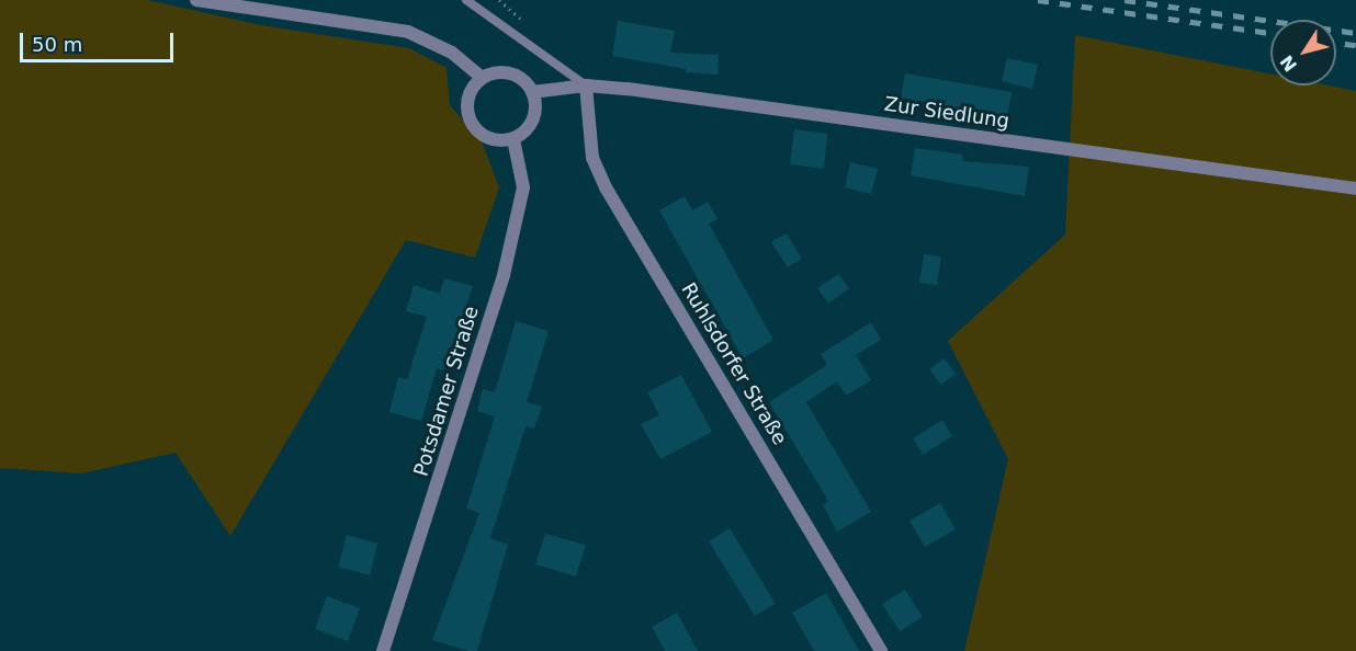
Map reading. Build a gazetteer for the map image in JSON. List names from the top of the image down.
{
  "streets": {
    "street": ["Zur Siedlung", "Ruhlsdorfer Straße", "Potsdamer Straße"]
  },
  "crossings": [
    ["Zur Siedlung", "Ruhlsdorfer Straße"],
    ["Zur Siedlung", "Potsdamer Straße"]
  ],
  "scale_bar": "50 m",
  "north": "bottom left"
}
